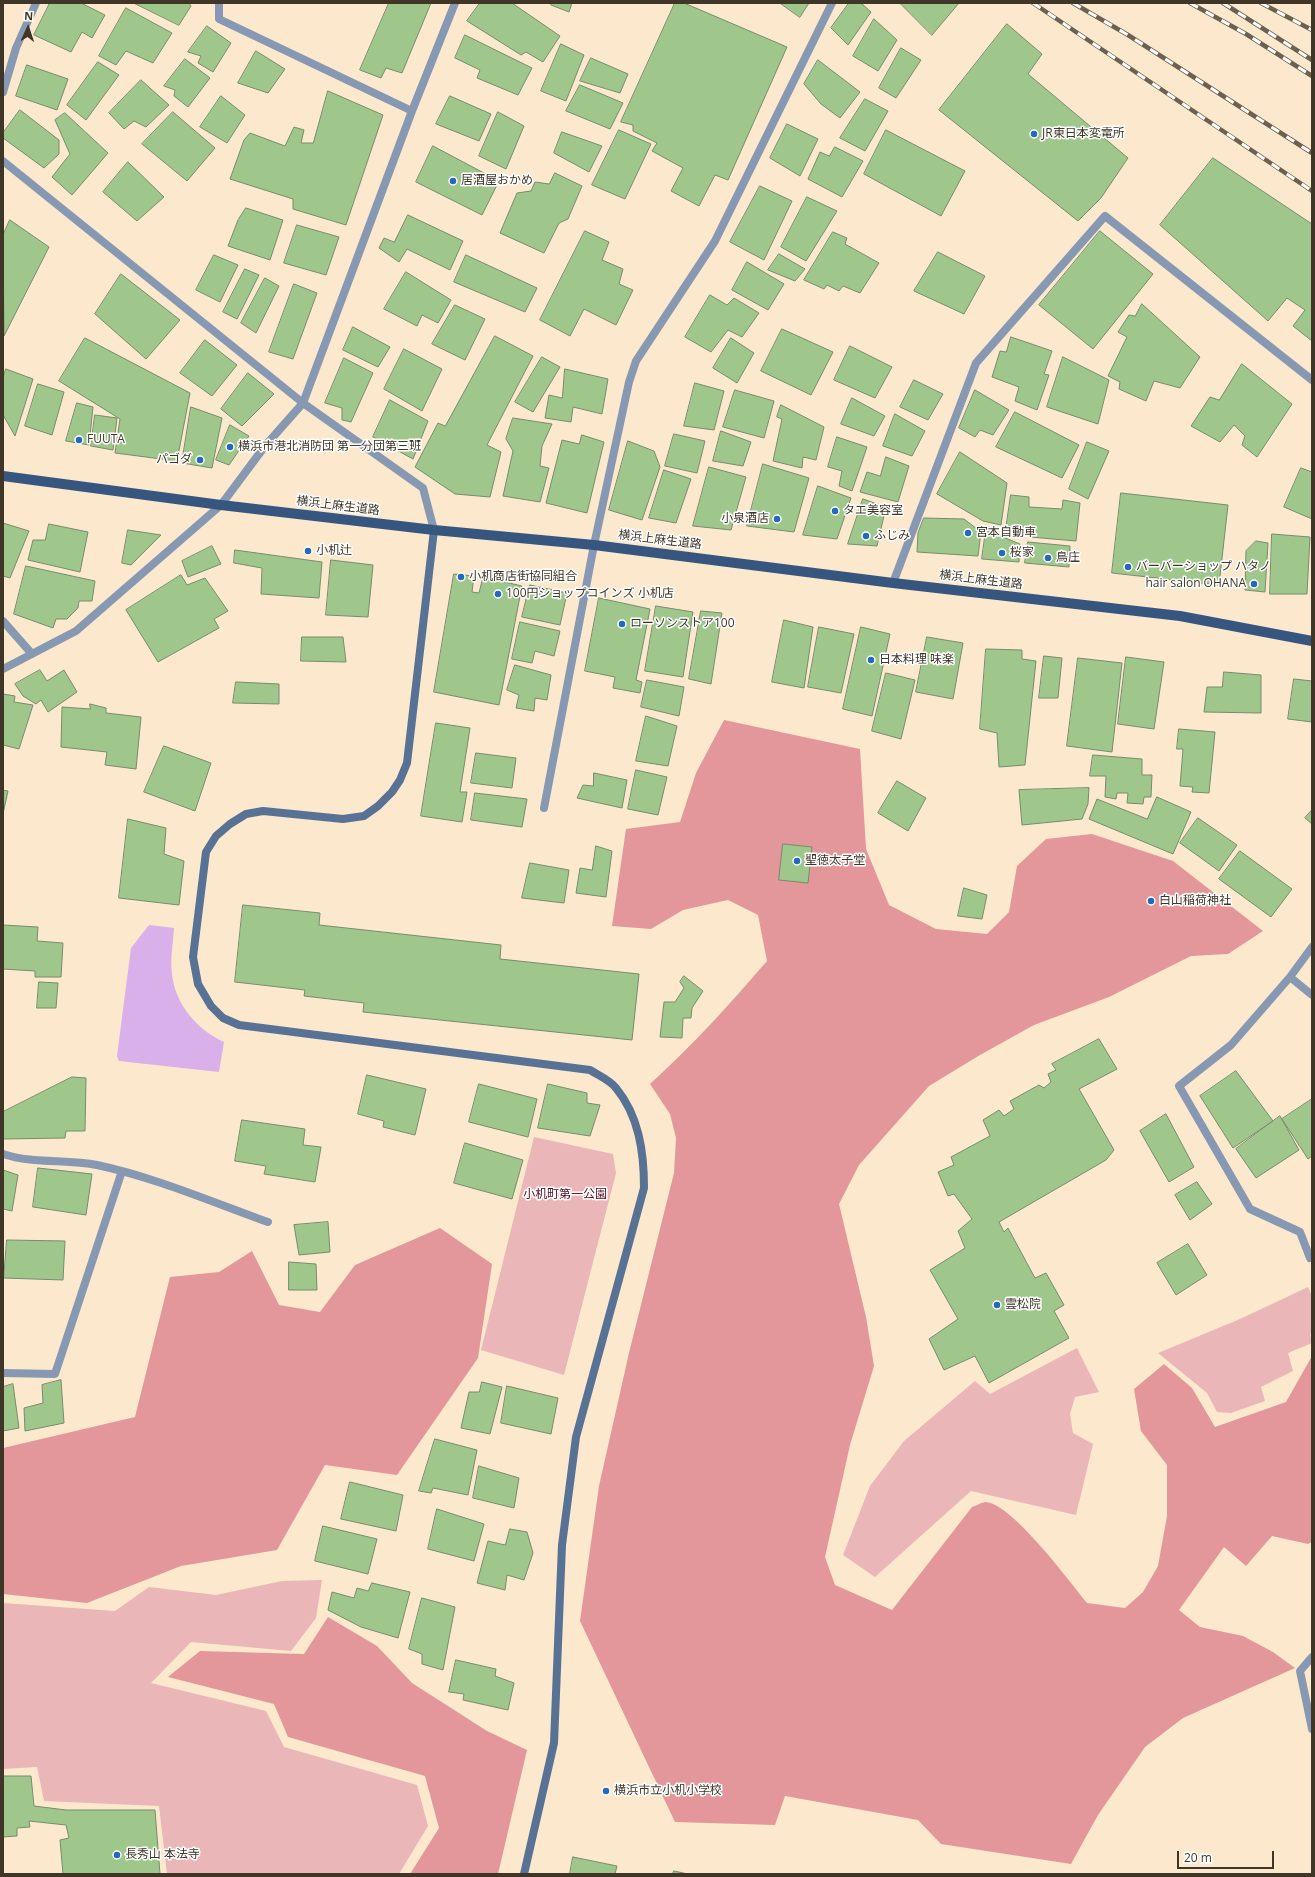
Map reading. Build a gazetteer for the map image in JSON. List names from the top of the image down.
{
  "streets": {
    "main road": ["横浜上麻生道路"]
  },
  "parks": ["小机町第一公園"],
  "places": [
    "JR東日本変電所",
    "居酒屋おかめ",
    "FUUTA",
    "横浜市港北消防団 第一分団第三班",
    "パゴダ",
    "タエ美容室",
    "小泉酒店",
    "宮本自動車",
    "ふじみ",
    "小机辻",
    "桜家",
    "鳥庄",
    "バーバーショップ ハタノ",
    "小机商店街協同組合",
    "hair salon OHANA",
    "100円ショップコインズ 小机店",
    "ローソンストア100",
    "日本料理 味楽",
    "聖徳太子堂",
    "白山稲荷神社",
    "雲松院",
    "横浜市立小机小学校",
    "長秀山 本法寺"
  ],
  "scale_bar": "20 m",
  "north": "top"
}
